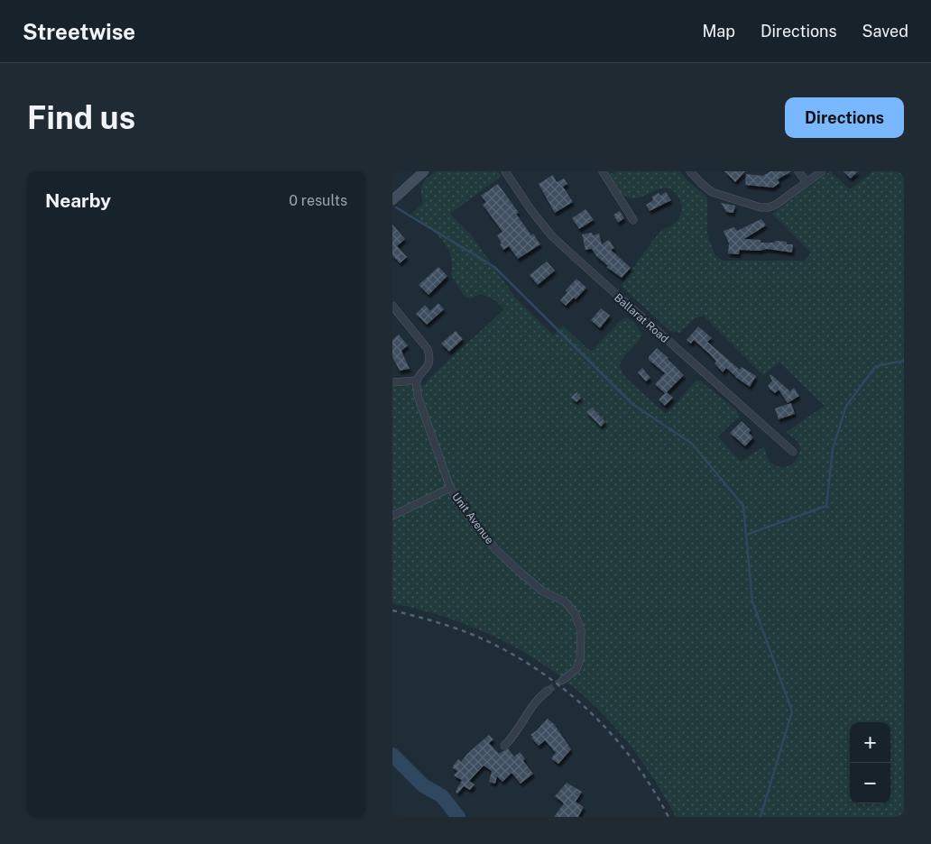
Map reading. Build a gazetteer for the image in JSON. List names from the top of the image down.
{
  "streets": {
    "street": ["Ballarat Road", "Unit Avenue"]
  },
  "page": {
    "header": "Streetwise",
    "nav": ["Map", "Directions", "Saved"],
    "buttons": "Directions",
    "title": "Find us",
    "heading": ["Nearby", "0 results"],
    "map_buttons": ["+", "−"]
  }
}
